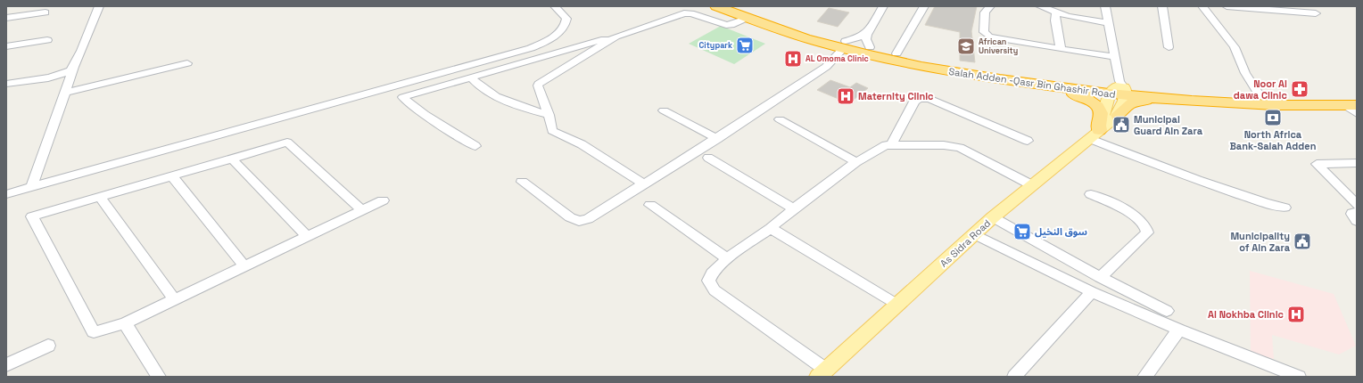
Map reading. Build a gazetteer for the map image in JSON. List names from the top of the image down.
{
  "streets": {
    "highway": ["Salah Adden -Qasr Bin Ghashir Road"],
    "main road": ["As Sidra Road"]
  },
  "places": {
    "supermarket": ["Citypark", "سوق النخيل"],
    "school or university": ["African University"],
    "hospital": ["AL Omoma Clinic", "Maternity Clinic", "Al Nokhba Clinic"],
    "pharmacy": ["Noor Al dawa Clinic"],
    "bank": ["North Africa Bank-Salah Adden"],
    "public building": ["Municipal Guard Ain Zara", "Municipality of Ain Zara"]
  }
}
